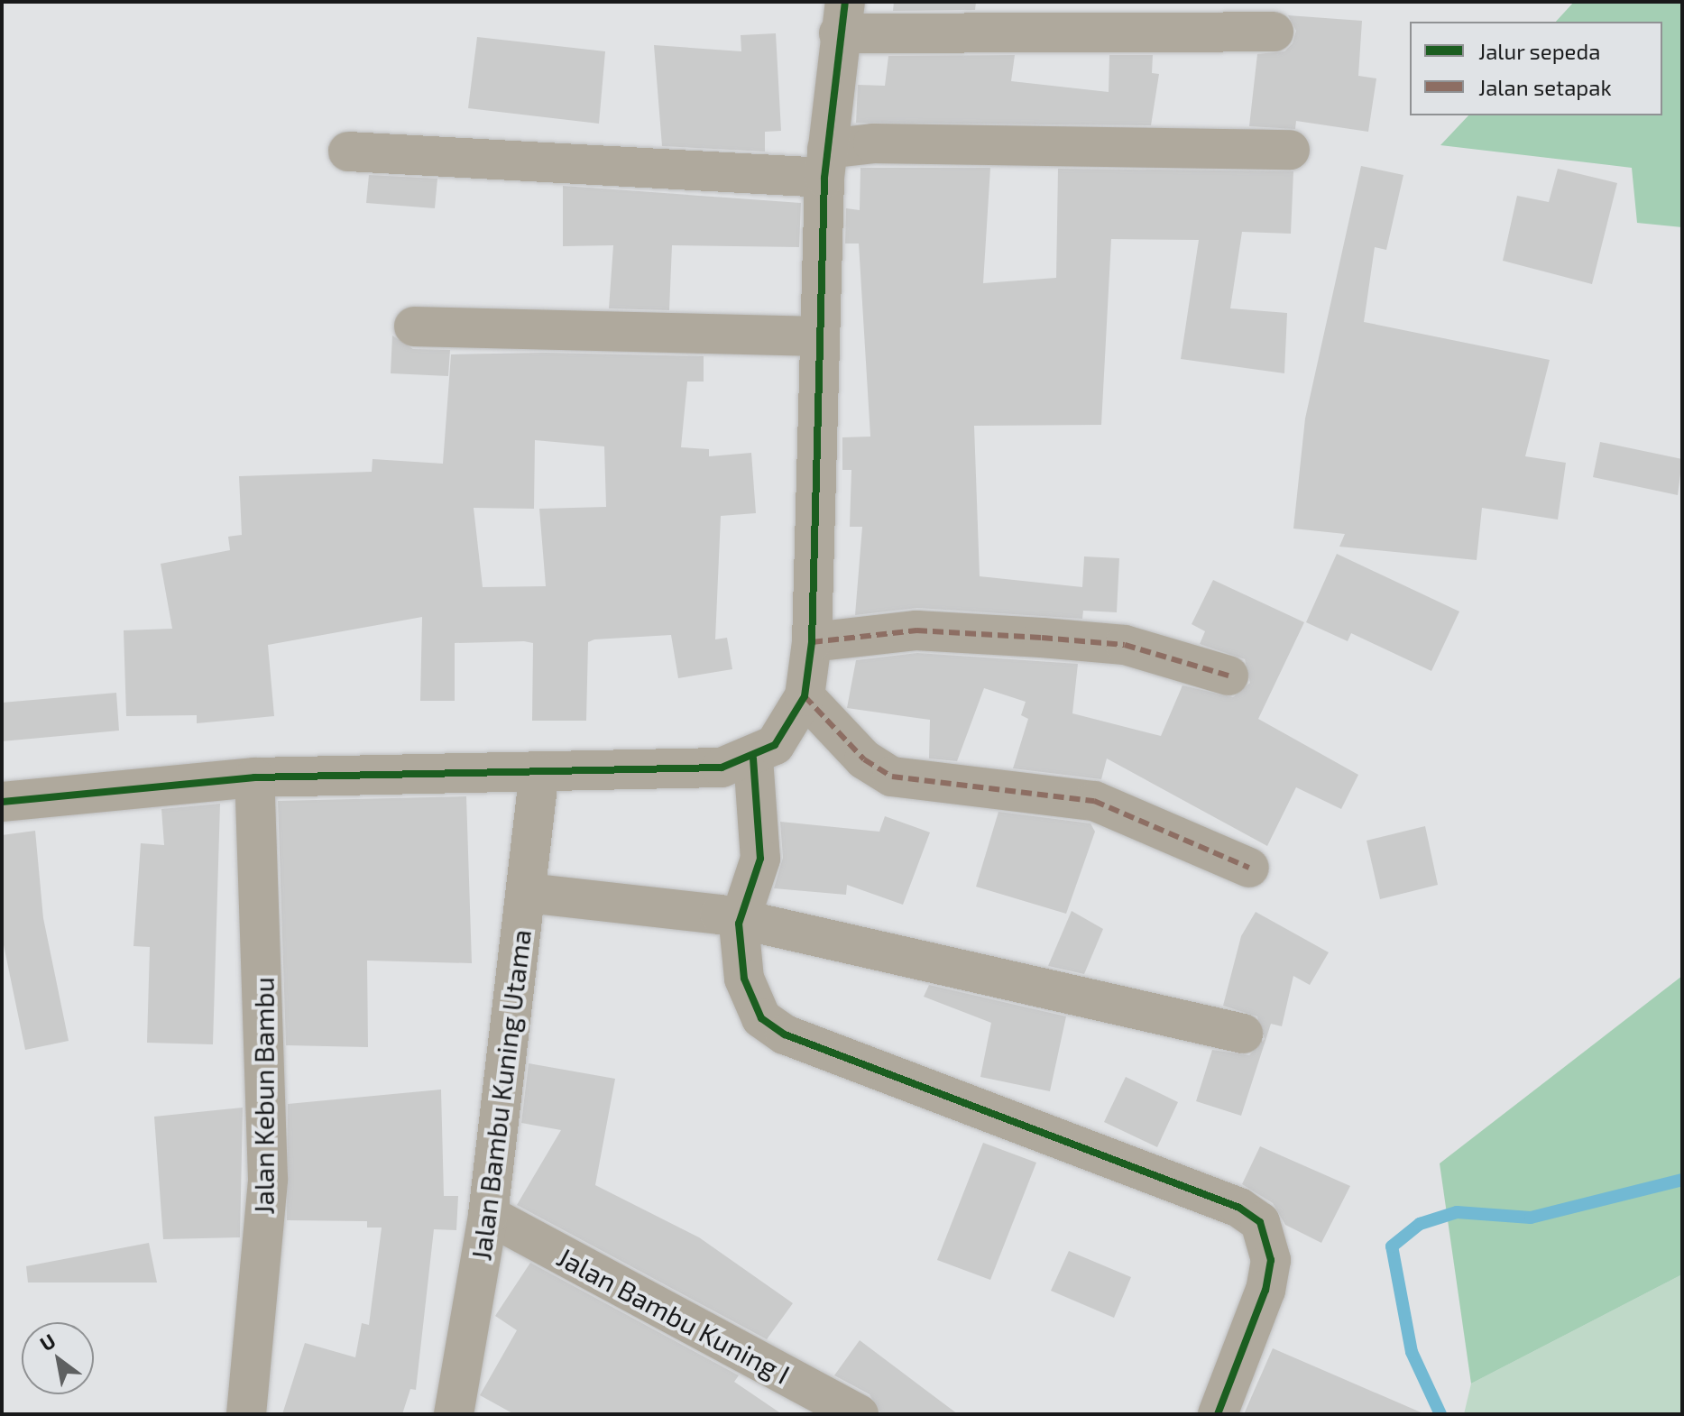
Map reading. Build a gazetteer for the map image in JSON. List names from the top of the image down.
{
  "streets": {
    "street": ["Jalan Bambu Kuning Utama", "Jalan Kebun Bambu", "Jalan Bambu Kuning I"]
  },
  "crossings": [
    ["Jalan Bambu Kuning Utama", "Jalan Bambu Kuning I"]
  ],
  "legend": ["Jalur sepeda", "Jalan setapak"],
  "north": "top left"
}
